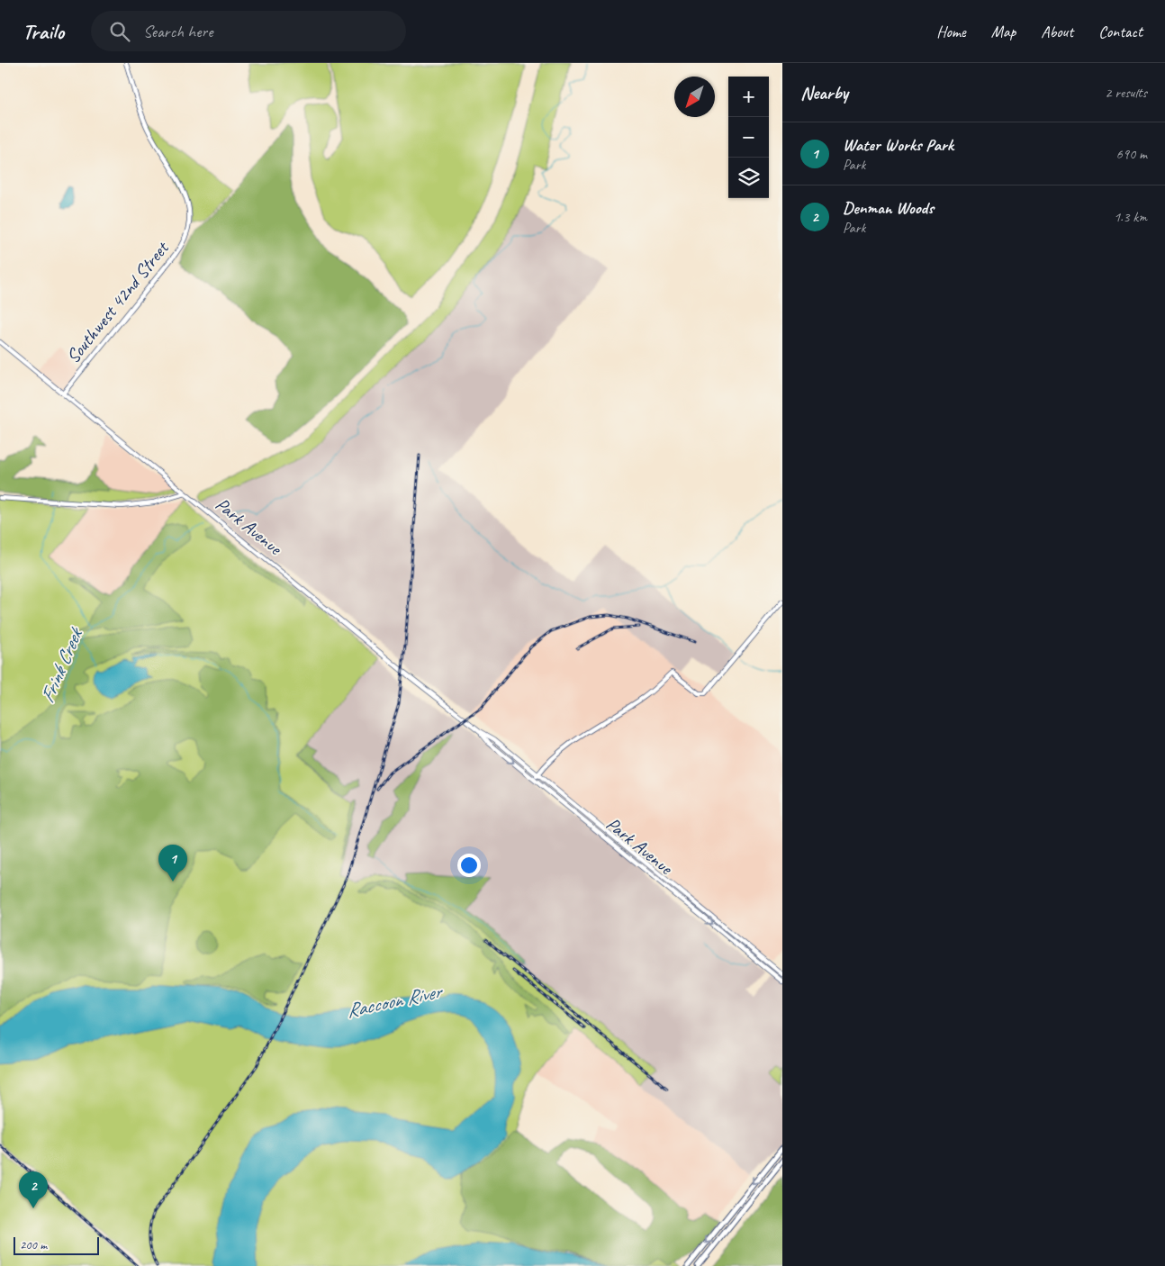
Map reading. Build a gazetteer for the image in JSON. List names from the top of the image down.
{
  "streets": {
    "main road": ["Southwest 42nd Street", "Park Avenue"]
  },
  "crossings": [
    ["Southwest 42nd Street", "Park Avenue"]
  ],
  "water": ["Frink Creek", "Raccoon River"],
  "scale_bar": "200 m",
  "north": "bottom left",
  "page": {
    "header": "Trailo",
    "search": "Search here",
    "nav": [
      "Home",
      "Map",
      "About",
      "Contact"
    ],
    "heading": ["Nearby", "2 results"],
    "map_buttons": ["+", "−"],
    "list": [
      {
        "mark": "1",
        "name": "Water Works Park",
        "note": "Park",
        "value": "690 m"
      },
      {
        "mark": "2",
        "name": "Denman Woods",
        "note": "Park",
        "value": "1.3 km"
      }
    ],
    "pins": ["1", "2"],
    "scale": "200 m"
  }
}
